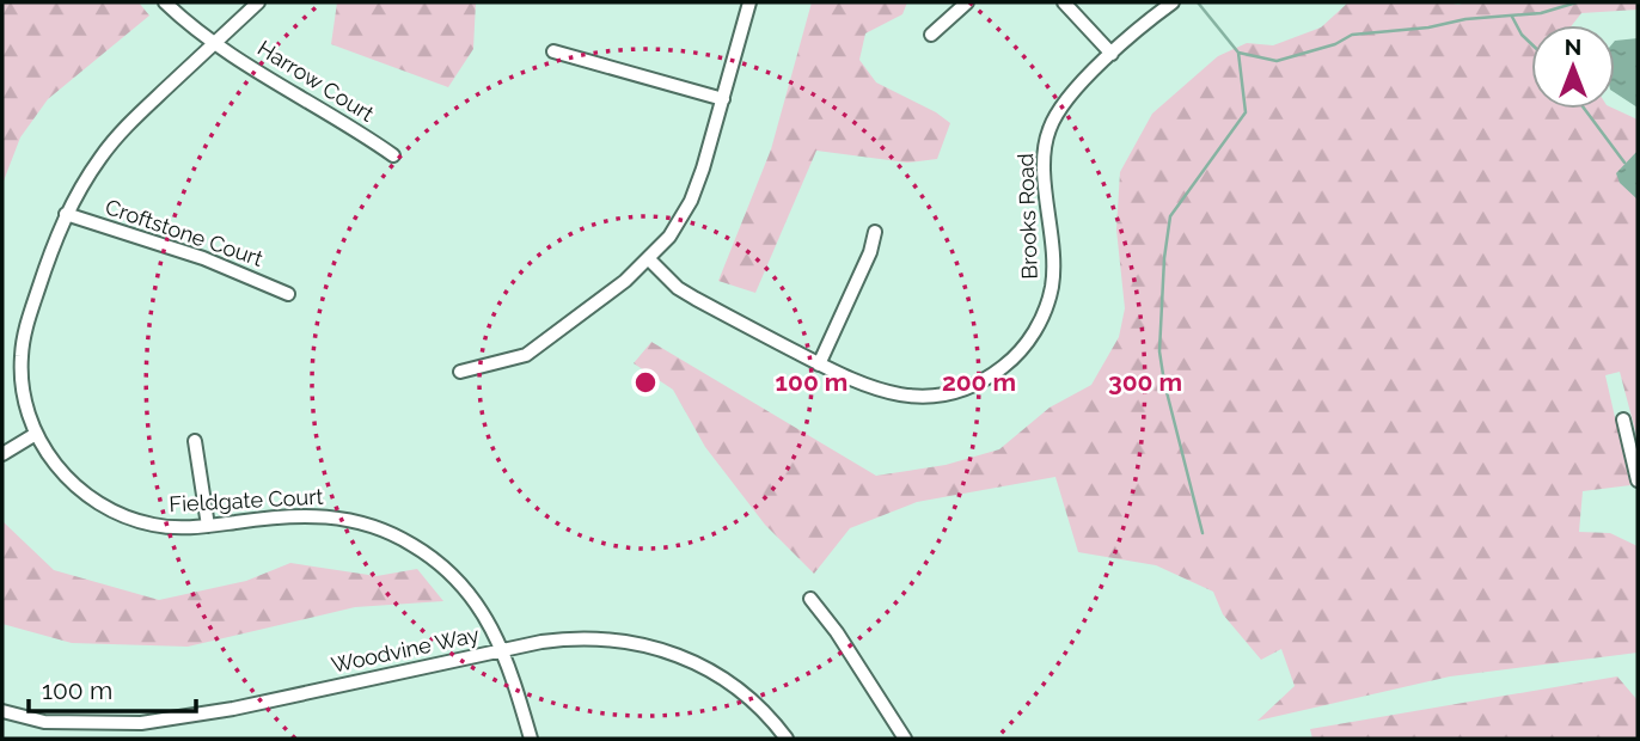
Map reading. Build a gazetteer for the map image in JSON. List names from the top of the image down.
{
  "streets": {
    "street": [
      "Harrow Court",
      "Brooks Road",
      "Croftstone Court",
      "Fieldgate Court",
      "Woodvine Way"
    ]
  },
  "crossings": [
    ["Harrow Court", "Fieldgate Court"],
    ["Croftstone Court", "Fieldgate Court"],
    ["Fieldgate Court", "Woodvine Way"]
  ],
  "scale_bar": "100 m",
  "north": "top",
  "rings": ["100 m", "200 m", "300 m"]
}
